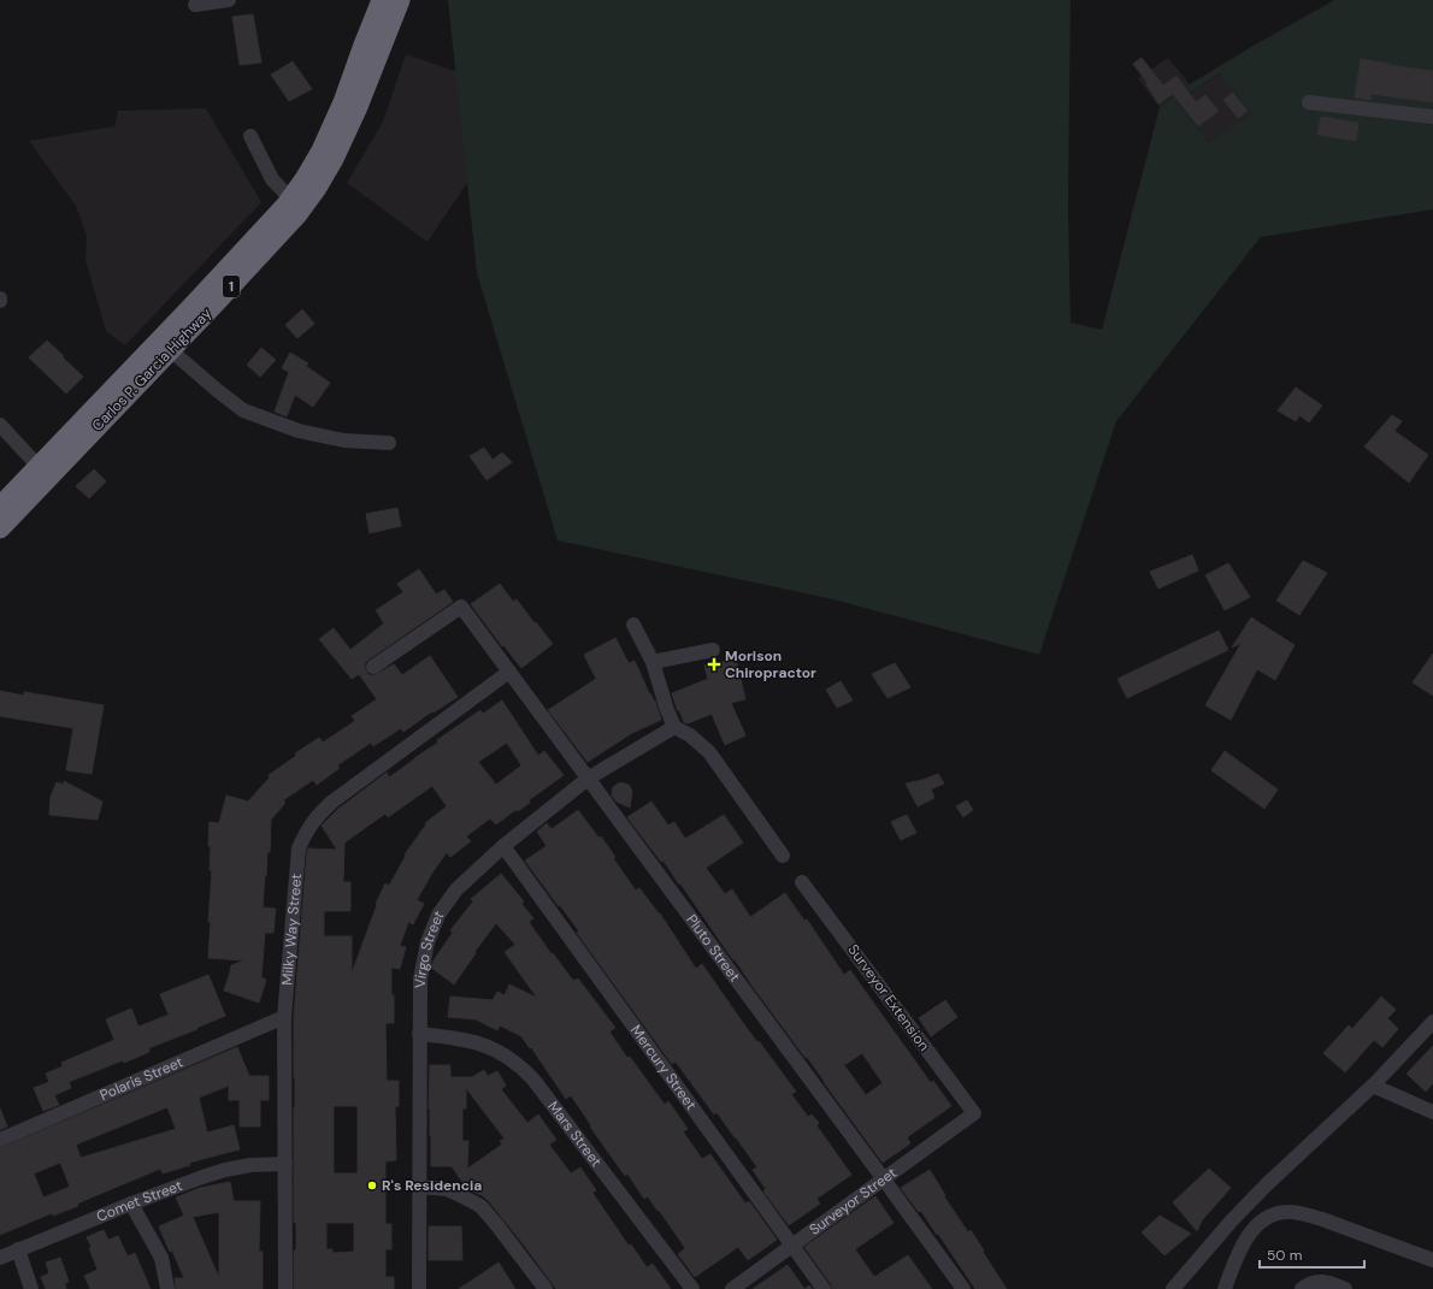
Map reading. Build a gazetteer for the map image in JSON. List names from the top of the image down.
{
  "streets": {
    "highway": ["1", "Carlos P. Garcia Highway"],
    "street": [
      "Milky Way Street",
      "Pluto Street",
      "Virgo Street",
      "Surveyor Extension",
      "Mercury Street",
      "Polaris Street",
      "Mars Street",
      "Comet Street",
      "Surveyor Street"
    ]
  },
  "crossings": [
    ["Milky Way Street", "Pluto Street"],
    ["Milky Way Street", "Polaris Street"],
    ["Milky Way Street", "Comet Street"],
    ["Pluto Street", "Virgo Street"],
    ["Pluto Street", "Surveyor Street"],
    ["Virgo Street", "Mercury Street"],
    ["Virgo Street", "Mars Street"],
    ["Surveyor Extension", "Surveyor Street"],
    ["Mercury Street", "Surveyor Street"]
  ],
  "places": {
    "health": ["Morison Chiropractor"],
    "other": ["R's Residencia"]
  },
  "scale_bar": "50 m"
}
